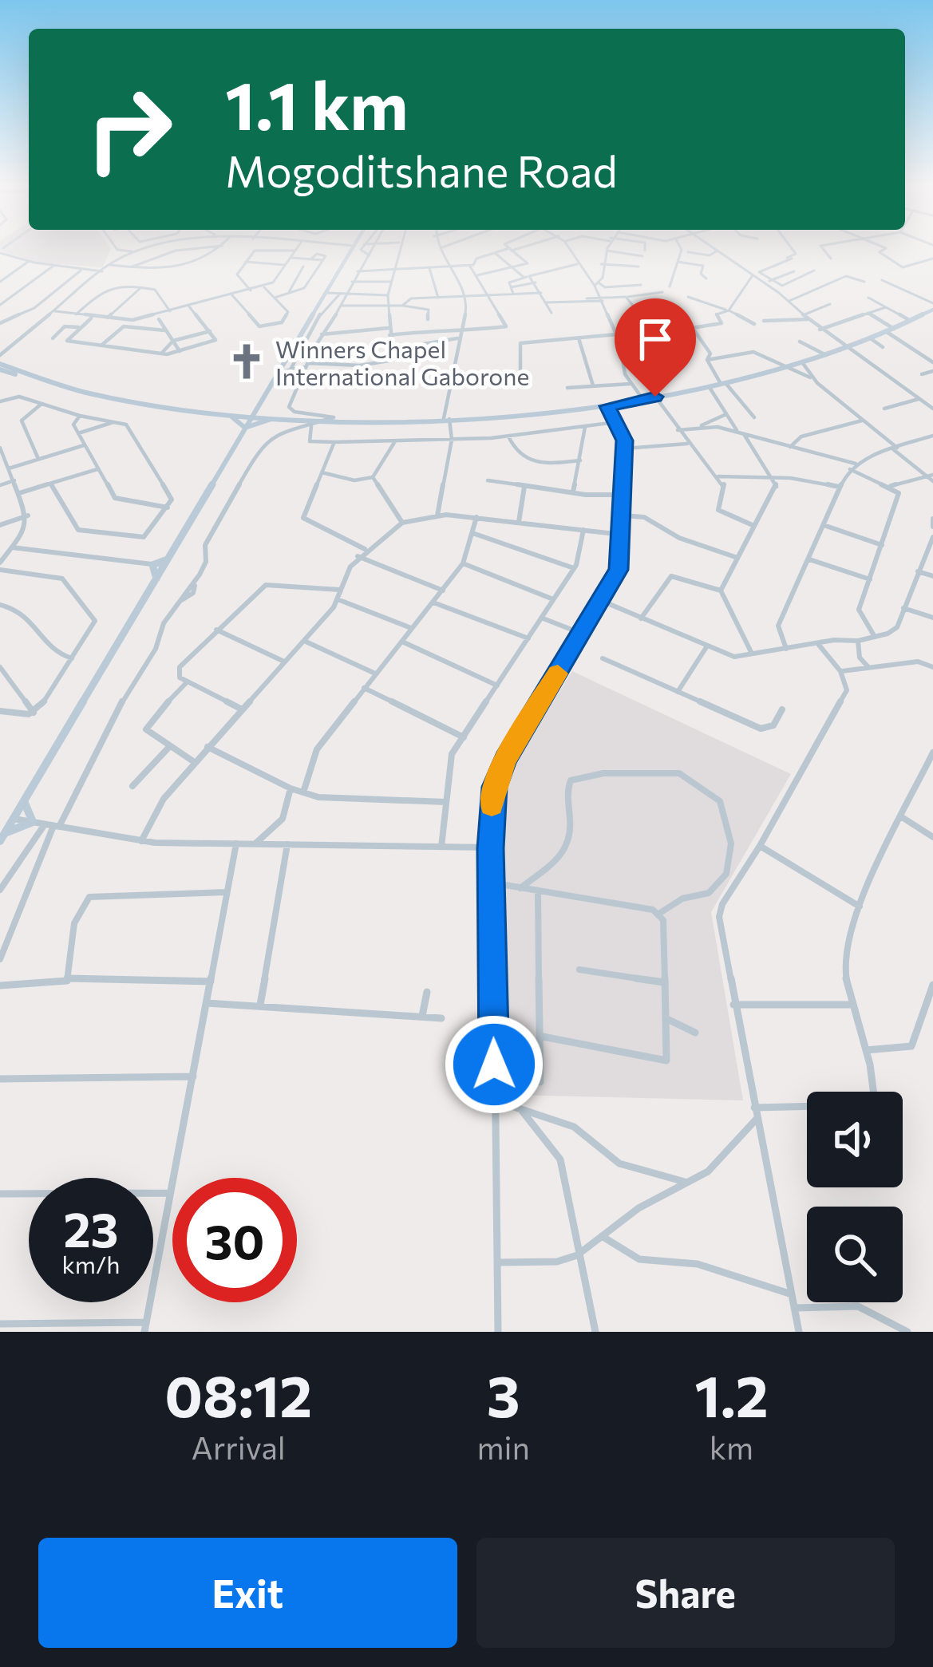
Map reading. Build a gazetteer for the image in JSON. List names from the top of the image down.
{
  "places": {
    "church": ["Winners Chapel International Gaborone"]
  },
  "page": {
    "turn": ["1.1 km", "Mogoditshane Road"],
    "speed": "23 km/h",
    "limit": "30",
    "eta": [
      "08:12",
      "Arrival",
      "3",
      "min",
      "1.2",
      "km"
    ],
    "buttons": ["Exit", "Share"]
  }
}
